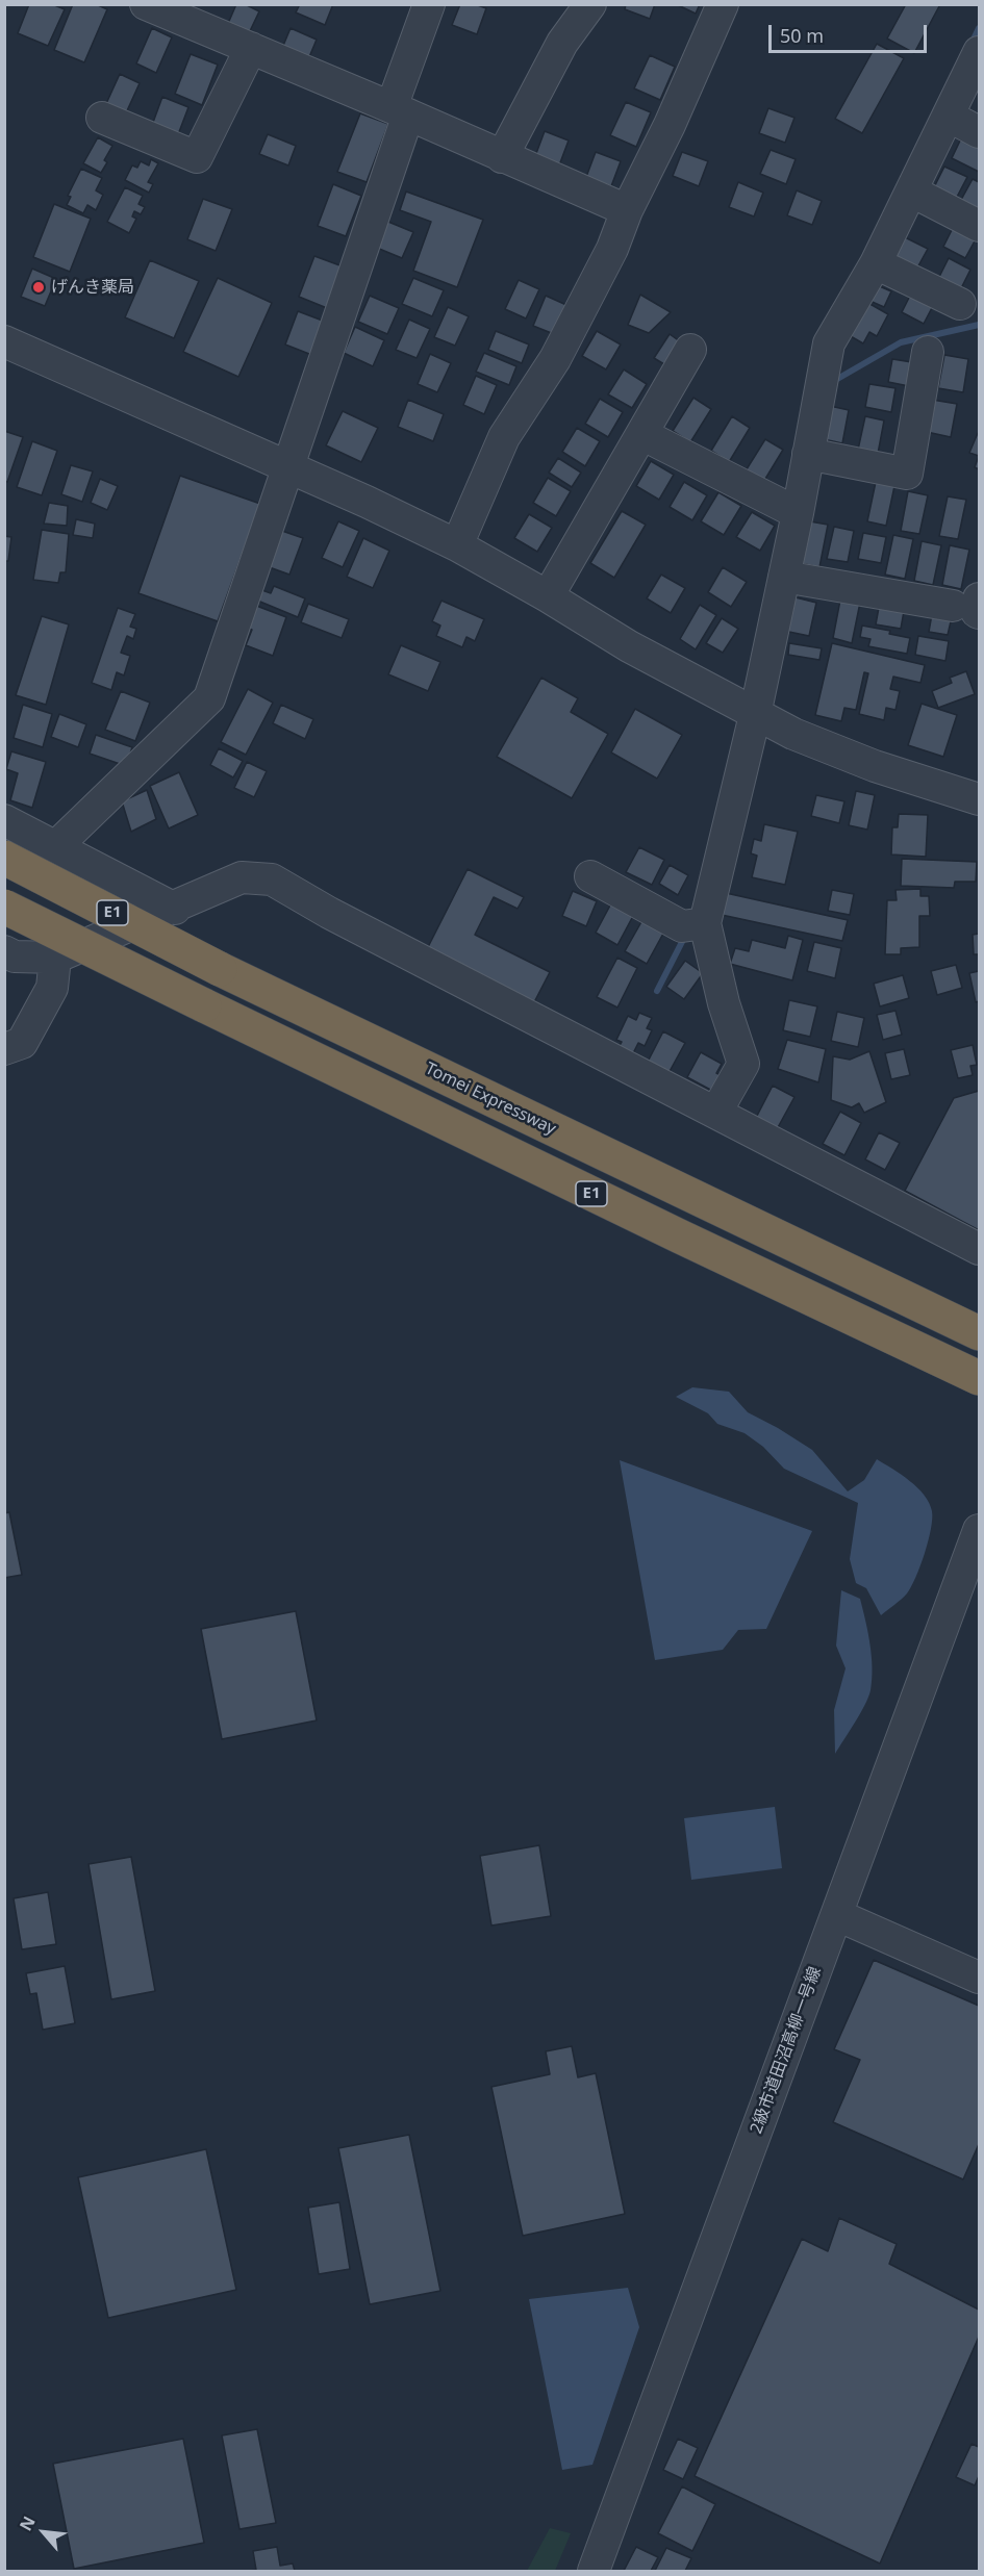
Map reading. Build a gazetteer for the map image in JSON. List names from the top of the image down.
{
  "streets": {
    "highway": ["E1", "Tomei Expressway"],
    "street": ["2級市道田沼高柳一号線"]
  },
  "places": ["げんき薬局"],
  "scale_bar": "50 m",
  "north": "top left"
}
